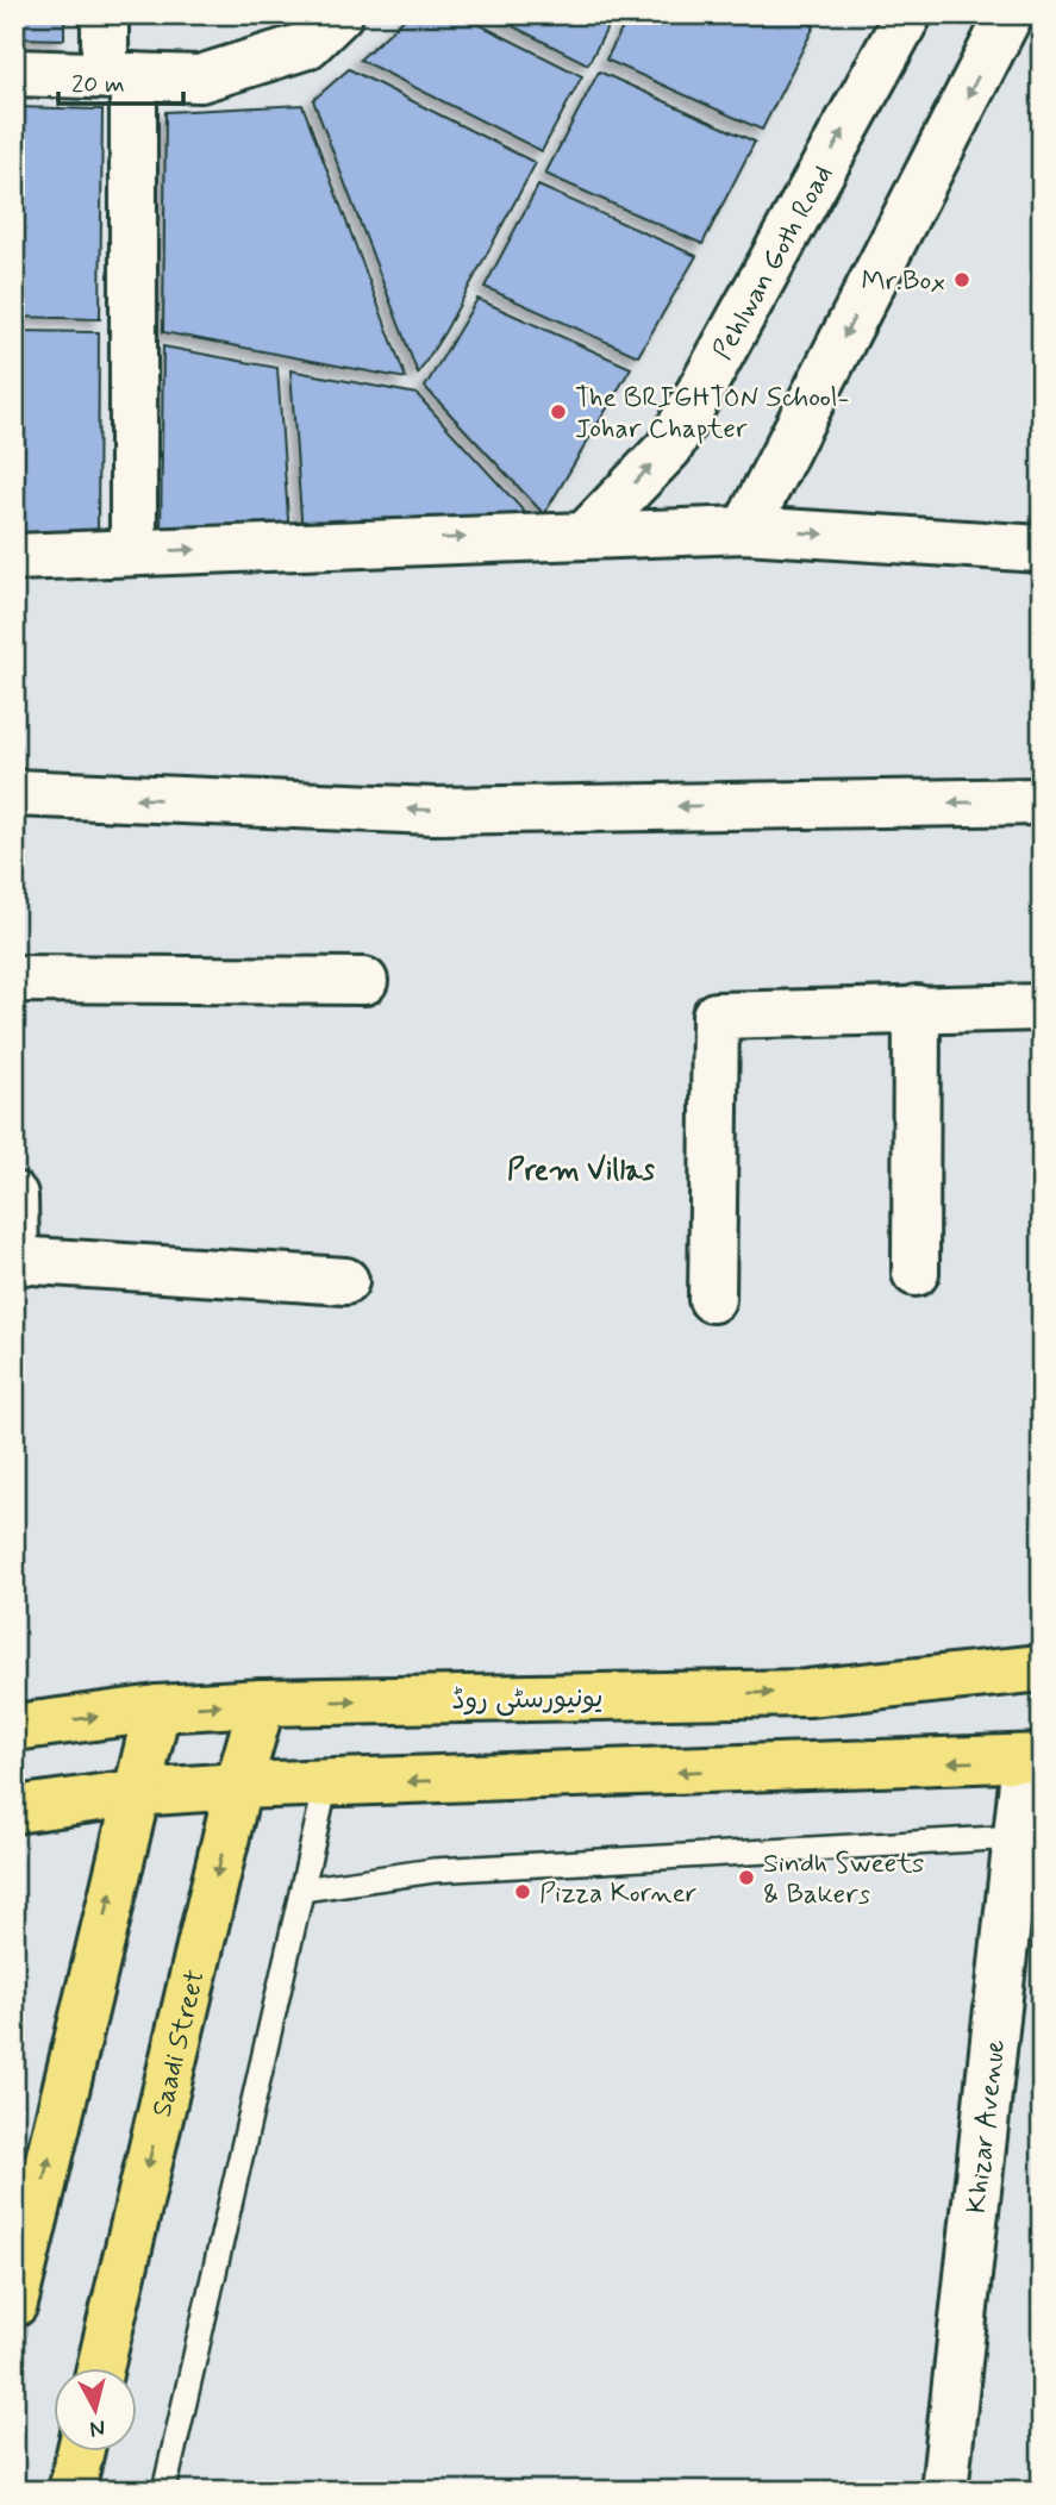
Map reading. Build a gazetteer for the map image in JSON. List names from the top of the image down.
{
  "streets": {
    "main road": [
      "Pehlwan Goth Road",
      "یونیورسٹی روڈ",
      "Saadi Street",
      "Khizar Avenue"
    ]
  },
  "crossings": [
    ["یونیورسٹی روڈ", "Saadi Street"]
  ],
  "districts": ["Prem Villas"],
  "places": [
    "Mr.Box",
    "The BRIGHTON School- Johar Chapter",
    "Sindh Sweets & Bakers",
    "Pizza Korner"
  ],
  "scale_bar": "20 m",
  "north": "bottom"
}
